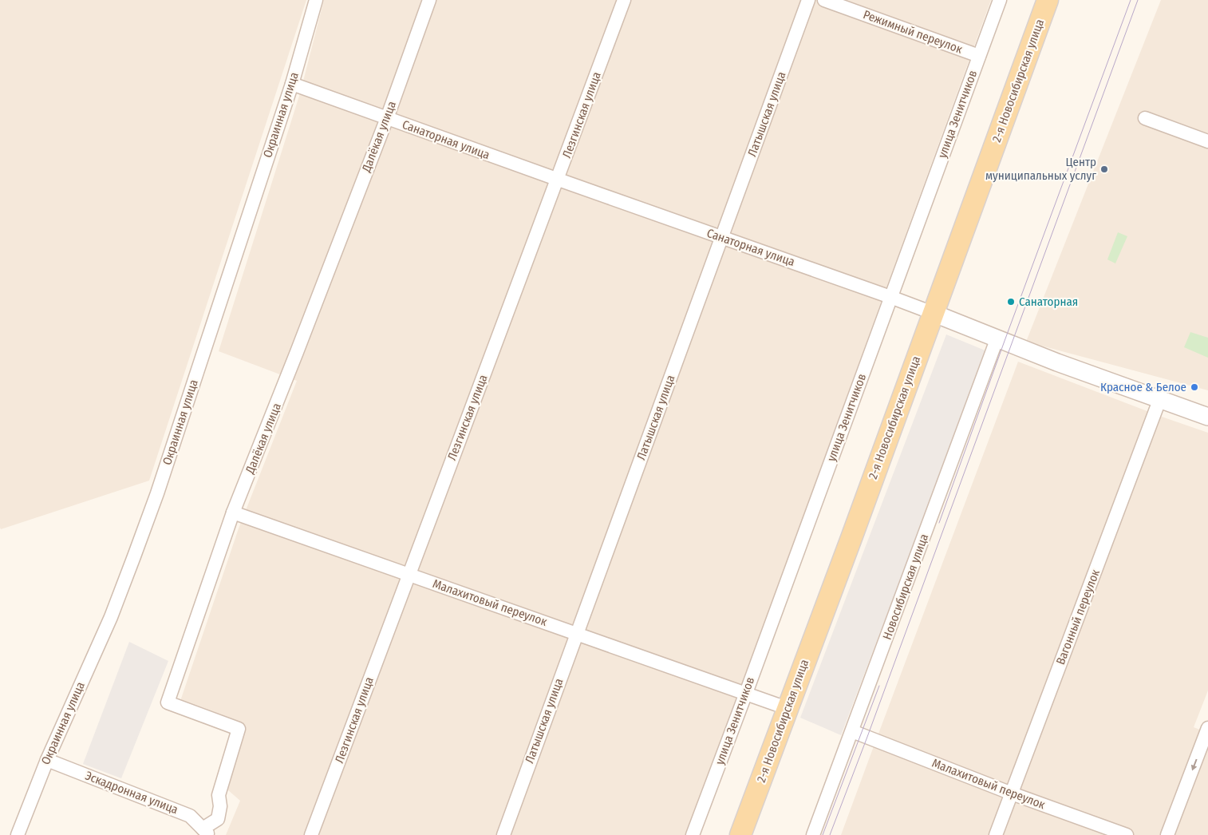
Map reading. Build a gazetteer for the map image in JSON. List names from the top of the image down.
{
  "streets": {
    "main road": ["2-я Новосибирская улица"],
    "street": [
      "Режимный переулок",
      "Латышская улица",
      "улица Зенитчиков",
      "Окраинная улица",
      "Лезгинская улица",
      "Далёкая улица",
      "Санаторная улица",
      "Новосибирская улица",
      "Малахитовый переулок",
      "Вагонный переулок",
      "Эскадронная улица"
    ]
  },
  "crossings": [
    ["Режимный переулок", "улица Зенитчиков"],
    ["2-я Новосибирская улица", "Санаторная улица"],
    ["2-я Новосибирская улица", "Малахитовый переулок"],
    ["Латышская улица", "Санаторная улица"],
    ["Латышская улица", "Малахитовый переулок"],
    ["улица Зенитчиков", "Санаторная улица"],
    ["улица Зенитчиков", "Малахитовый переулок"],
    ["Окраинная улица", "Санаторная улица"],
    ["Окраинная улица", "Эскадронная улица"],
    ["Лезгинская улица", "Санаторная улица"],
    ["Лезгинская улица", "Малахитовый переулок"],
    ["Далёкая улица", "Санаторная улица"],
    ["Далёкая улица", "Малахитовый переулок"],
    ["Далёкая улица", "Эскадронная улица"],
    ["Санаторная улица", "Новосибирская улица"],
    ["Санаторная улица", "Вагонный переулок"],
    ["Новосибирская улица", "Малахитовый переулок"],
    ["Малахитовый переулок", "Вагонный переулок"]
  ],
  "places": ["Центр муниципальных услуг", "Санаторная", "Красное & Белое"]
}
